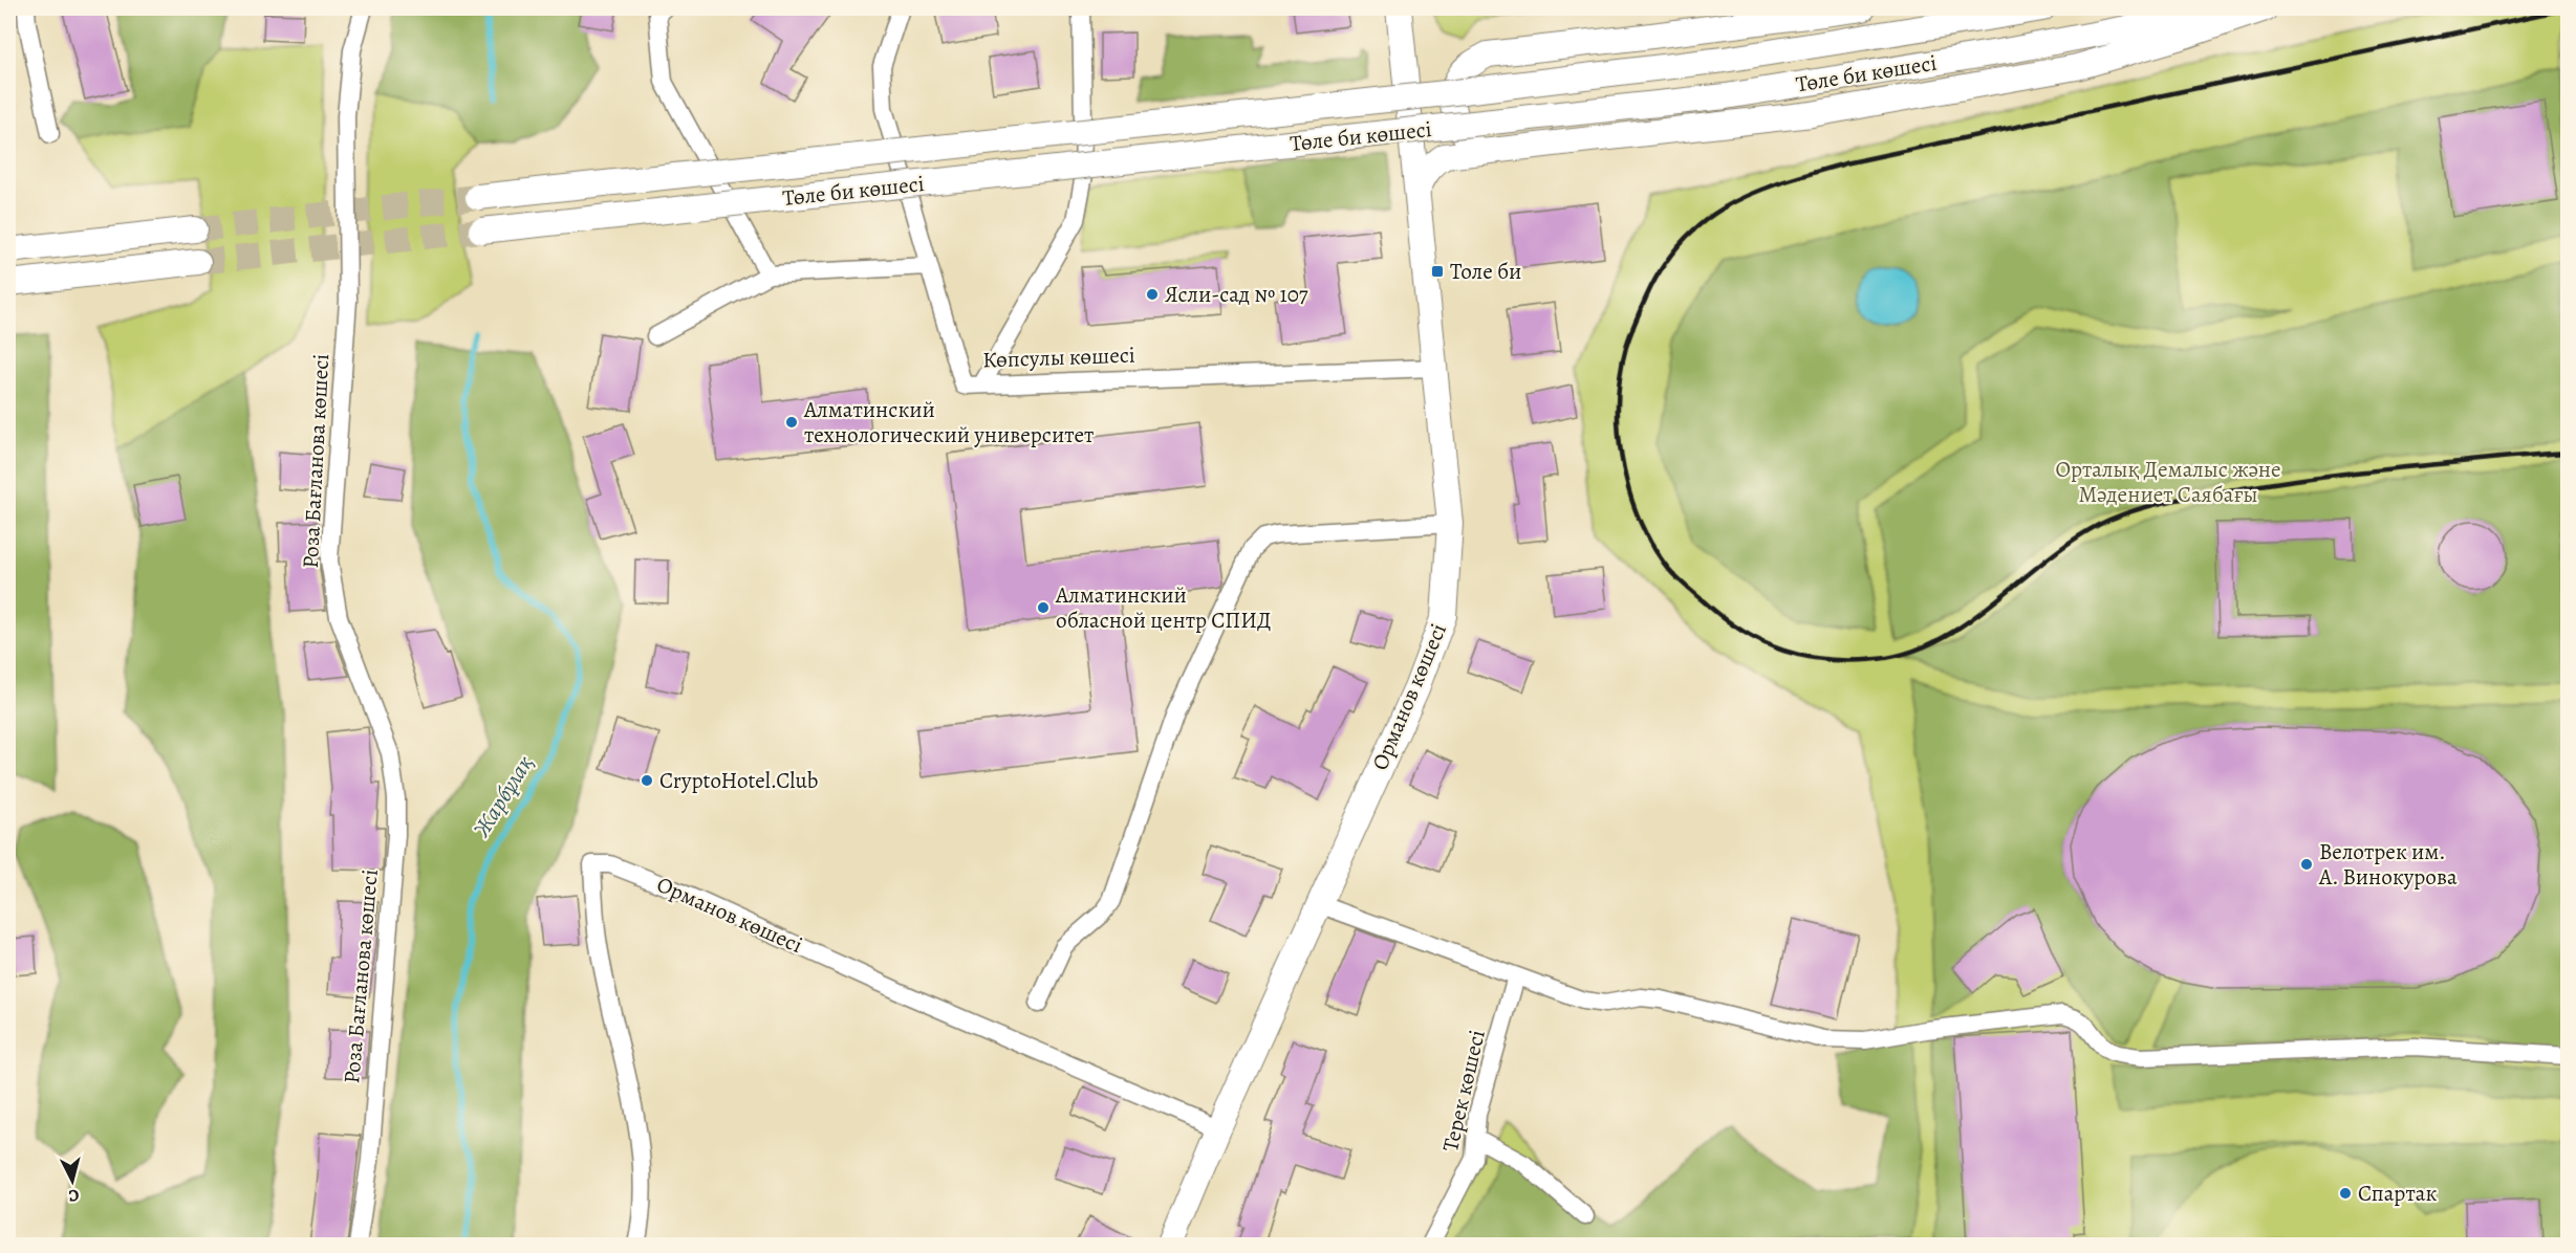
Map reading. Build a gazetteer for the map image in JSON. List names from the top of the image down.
{
  "streets": {
    "main road": ["Төле би көшесі", "Орманов көшесі"],
    "street": ["Көпсулы көшесі", "Роза Бағланова көшесі", "Терек көшесі"]
  },
  "crossings": [
    ["Көпсулы көшесі", "Орманов көшесі"]
  ],
  "water": ["Жарбұлақ"],
  "parks": ["Орталық Демалыс және Мәдениет Саябағы"],
  "places": {
    "transit": ["Толе би"],
    "other": [
      "Ясли-сад № 107",
      "Алматинский технологический университет",
      "Алматинский обласной центр СПИД",
      "CryptoHotel.Club",
      "Велотрек им. А. Винокурова",
      "Спартак"
    ]
  },
  "north": "bottom"
}
